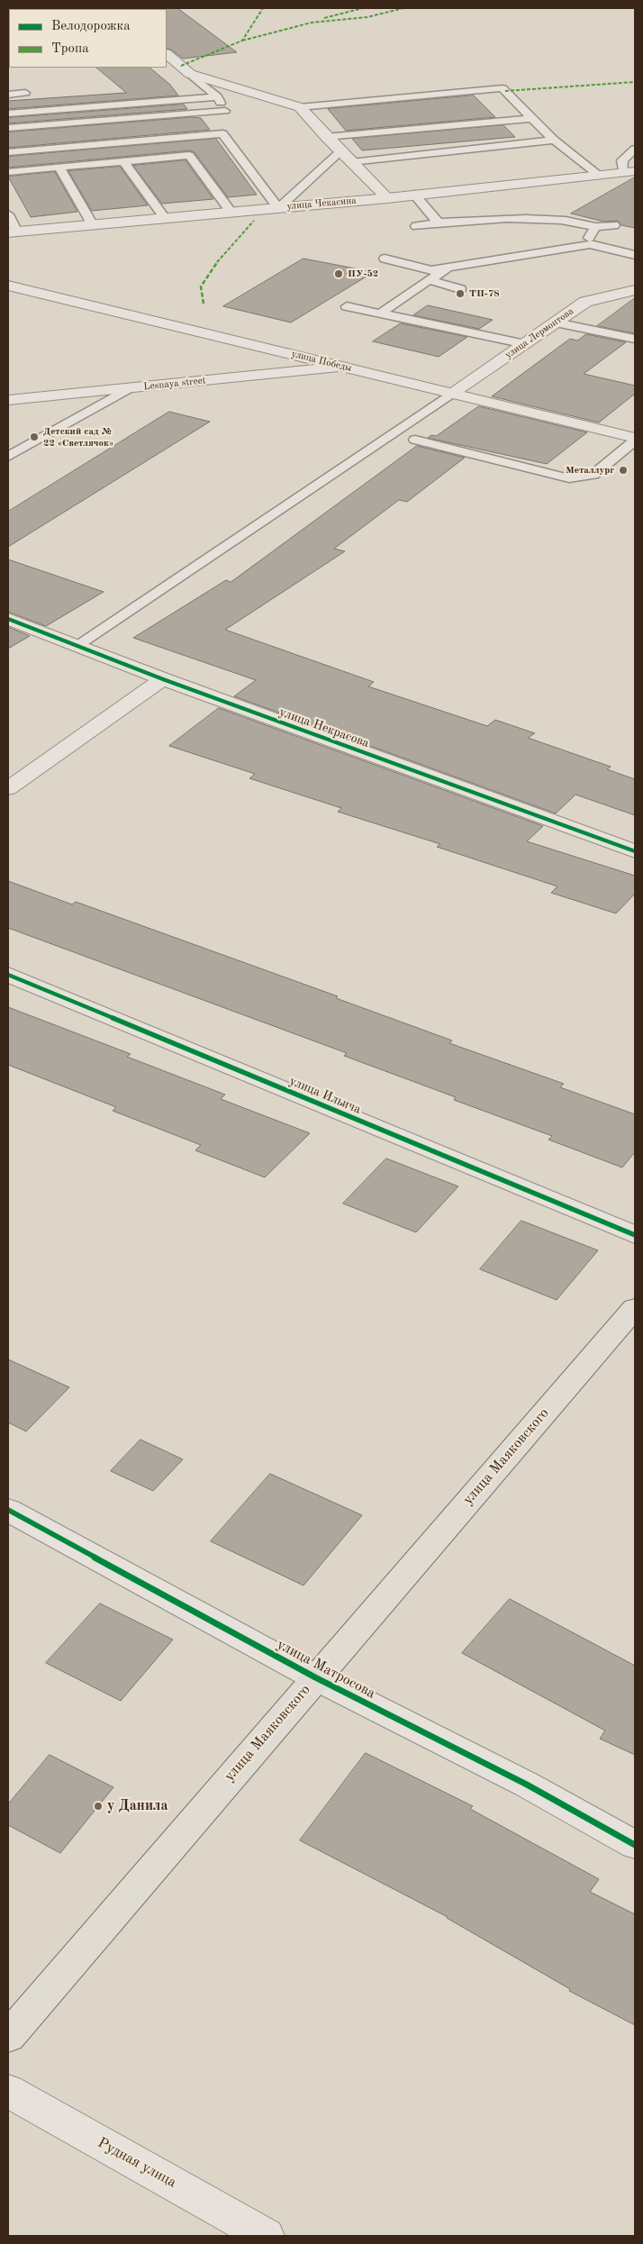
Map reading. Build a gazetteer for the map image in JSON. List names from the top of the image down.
{
  "streets": {
    "main road": ["улица Маяковского"],
    "street": [
      "улица Чекасина",
      "улица Лермонтова",
      "улица Победы",
      "Lesnaya street",
      "улица Некрасова",
      "улица Ильича",
      "улица Матросова",
      "Рудная улица"
    ]
  },
  "crossings": [
    ["улица Лермонтова", "улица Победы"],
    ["улица Победы", "Lesnaya street"],
    ["улица Маяковского", "улица Матросова"]
  ],
  "places": [
    "ПУ-52",
    "ТП-78",
    "Детский сад № 22 «Светлячок»",
    "Металлург",
    "у Данила"
  ],
  "legend": ["Велодорожка", "Тропа"]
}
